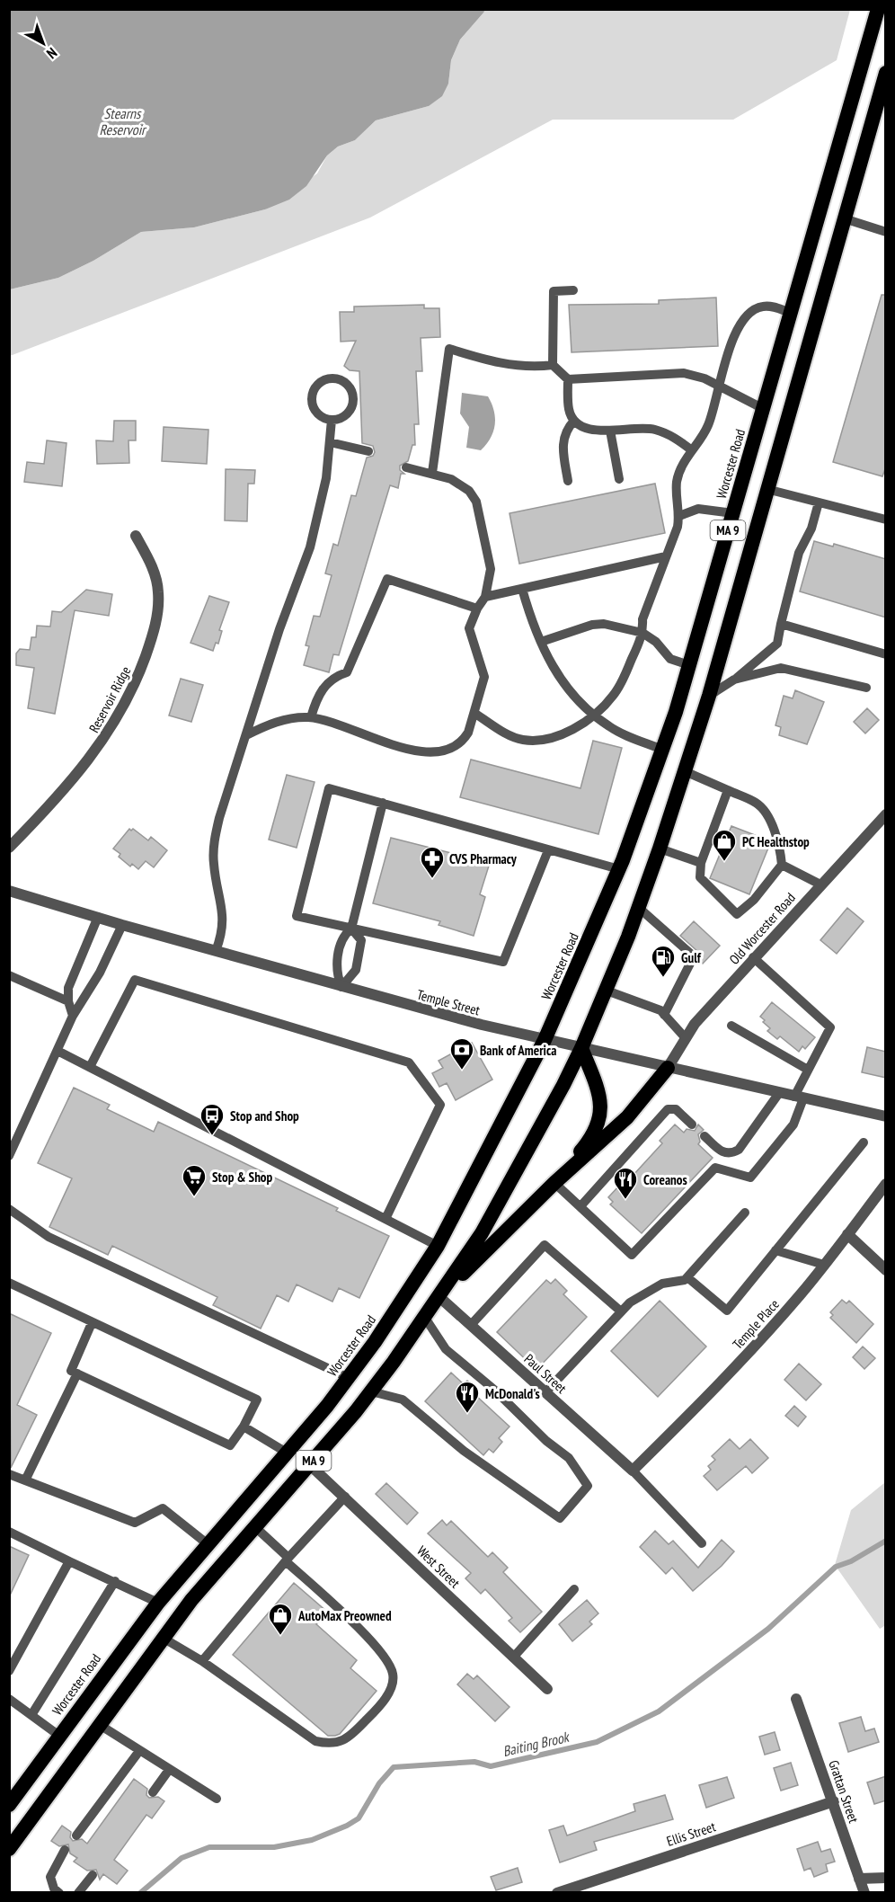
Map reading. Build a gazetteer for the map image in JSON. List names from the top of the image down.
{
  "streets": {
    "highway": ["Worcester Road", "MA 9"],
    "street": [
      "Reservoir Ridge",
      "Old Worcester Road",
      "Temple Street",
      "Temple Place",
      "Paul Street",
      "West Street",
      "Grattan Street",
      "Ellis Street"
    ]
  },
  "crossings": [
    ["Worcester Road", "Temple Street"],
    ["MA 9", "Temple Street"],
    ["MA 9", "Paul Street"],
    ["MA 9", "West Street"],
    ["Old Worcester Road", "Temple Street"],
    ["Temple Place", "Paul Street"],
    ["Grattan Street", "Ellis Street"]
  ],
  "water": ["Stearns Reservoir", "Baiting Brook"],
  "places": {
    "shop": ["PC Healthstop", "AutoMax Preowned"],
    "pharmacy": ["CVS Pharmacy"],
    "fuel station": ["Gulf"],
    "bank": ["Bank of America"],
    "bus stop": ["Stop and Shop"],
    "supermarket": ["Stop & Shop"],
    "restaurant": ["Coreanos", "McDonald's"]
  },
  "north": "bottom right"
}
